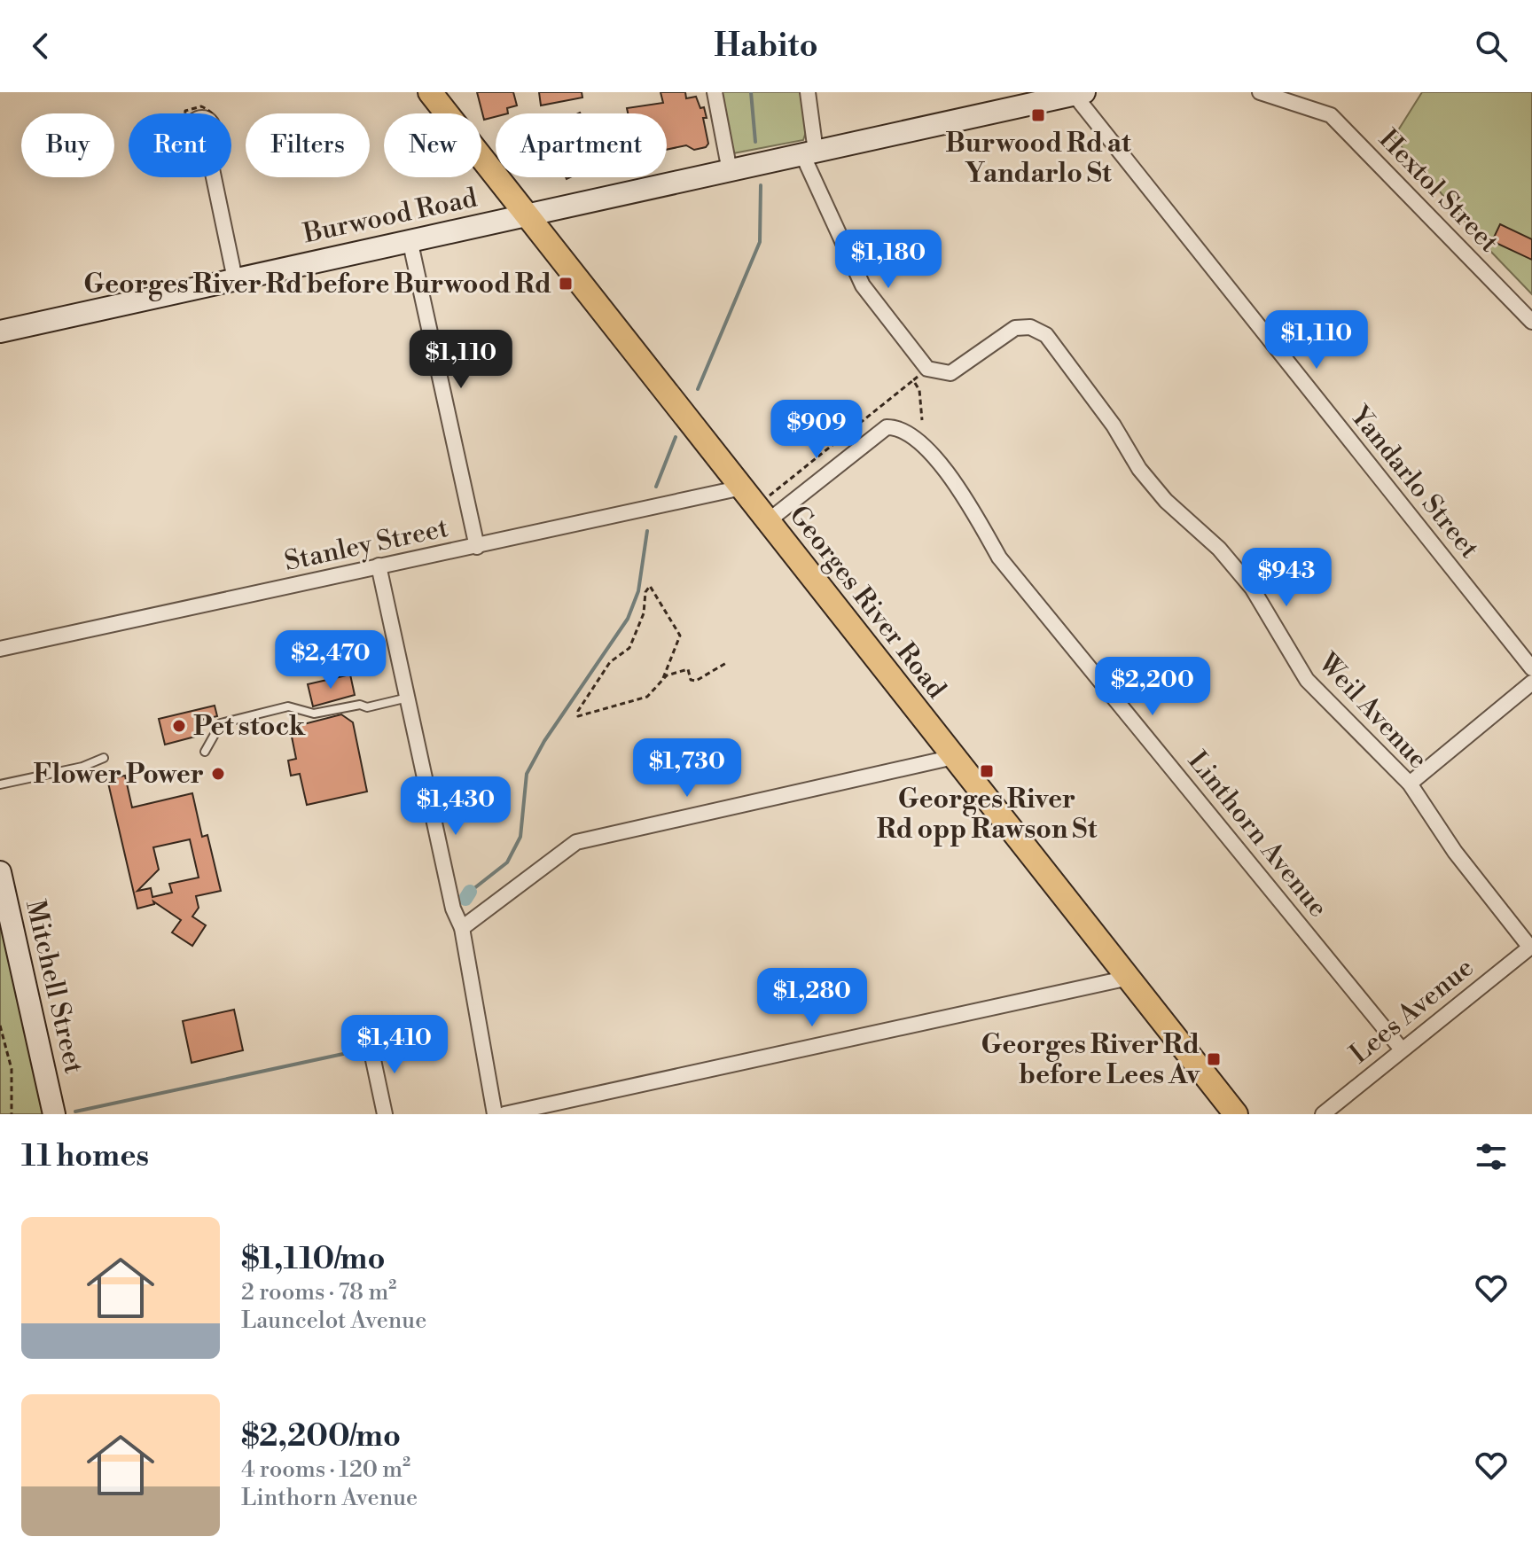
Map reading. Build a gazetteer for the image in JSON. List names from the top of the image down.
{
  "streets": {
    "main road": ["Burwood Road", "Georges River Road", "Mitchell Street"],
    "street": [
      "Hextol Street",
      "Yandarlo Street",
      "Stanley Street",
      "Weil Avenue",
      "Linthorn Avenue",
      "Lees Avenue"
    ]
  },
  "crossings": [
    ["Burwood Road", "Yandarlo Street"],
    ["Burwood Road", "Georges River Road"],
    ["Burwood Road", "Weil Avenue"],
    ["Stanley Street", "Georges River Road"],
    ["Georges River Road", "Linthorn Avenue"],
    ["Weil Avenue", "Lees Avenue"],
    ["Linthorn Avenue", "Lees Avenue"]
  ],
  "places": {
    "transit": [
      "Burwood Rd at Yandarlo St",
      "Georges River Rd before Burwood Rd",
      "Georges River Rd opp Rawson St",
      "Georges River Rd before Lees Av"
    ],
    "other": ["Pet stock", "Flower Power"]
  },
  "page": {
    "header": "Habito",
    "chip": [
      "Buy",
      "Rent",
      "Filters",
      "New",
      "Apartment"
    ],
    "price": [
      "$1,180",
      "$1,110",
      "$1,110",
      "$909",
      "$943",
      "$2,470",
      "$2,200",
      "$1,730",
      "$1,430",
      "$1,280",
      "$1,410"
    ],
    "heading": "11 homes",
    "list": [
      {
        "name": "$1,110/mo",
        "note": "2 rooms · 78 m² · Launcelot Avenue"
      },
      {
        "name": "$2,200/mo",
        "note": "4 rooms · 120 m² · Linthorn Avenue"
      }
    ]
  }
}
